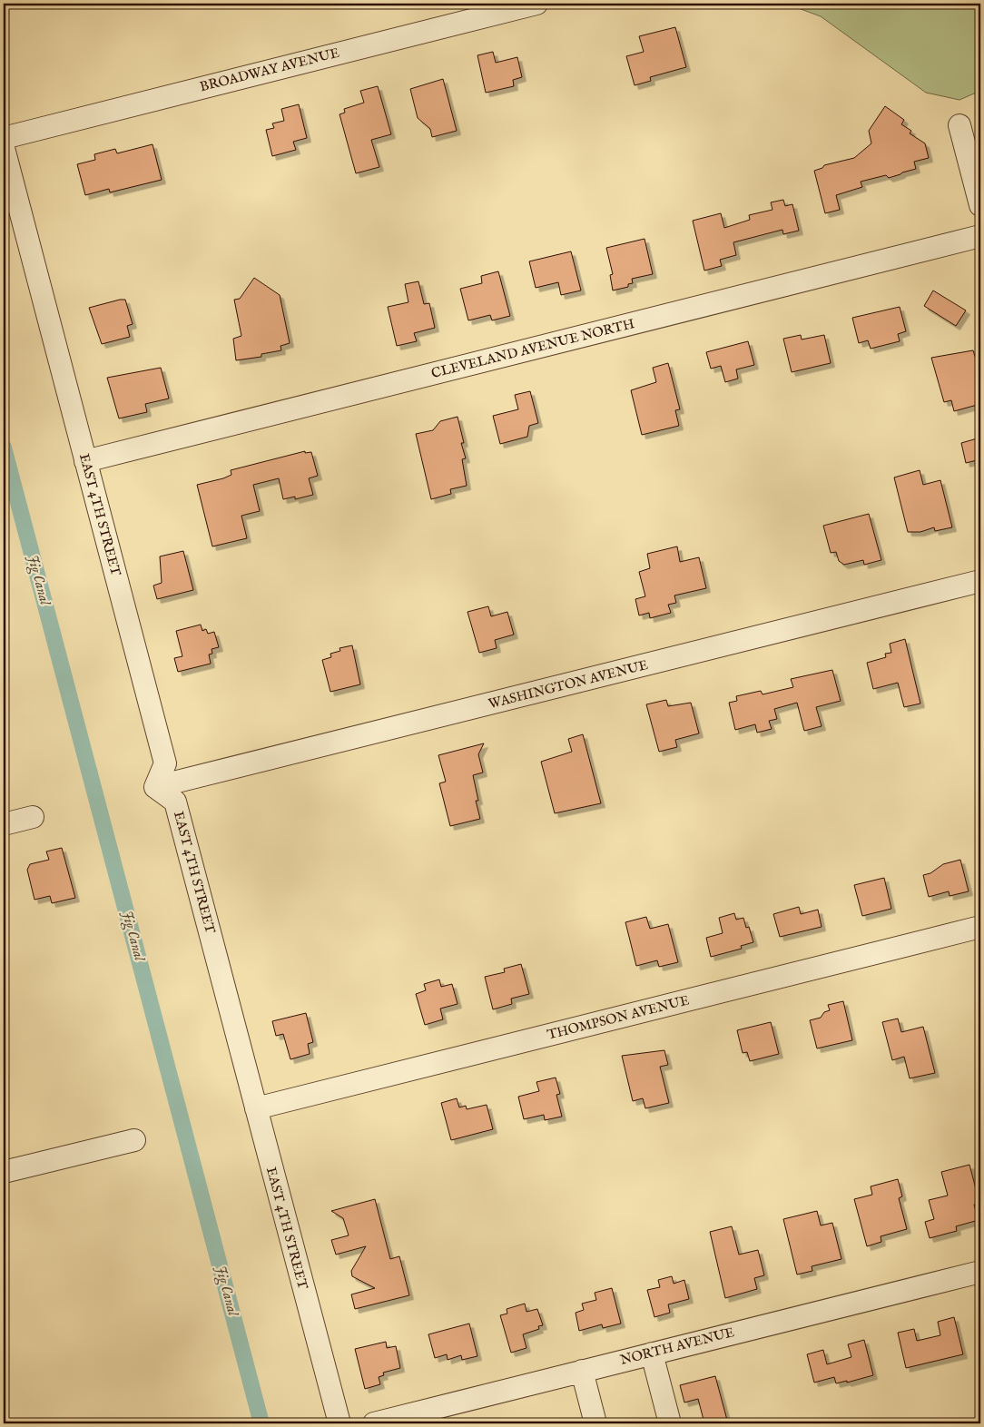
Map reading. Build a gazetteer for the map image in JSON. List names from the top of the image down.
{
  "streets": {
    "street": [
      "BROADWAY AVENUE",
      "CLEVELAND AVENUE NORTH",
      "EAST 4TH STREET",
      "WASHINGTON AVENUE",
      "THOMPSON AVENUE",
      "NORTH AVENUE"
    ]
  },
  "crossings": [
    ["CLEVELAND AVENUE NORTH", "EAST 4TH STREET"],
    ["EAST 4TH STREET", "WASHINGTON AVENUE"],
    ["EAST 4TH STREET", "THOMPSON AVENUE"]
  ],
  "water": ["Jig Canal"]
}
